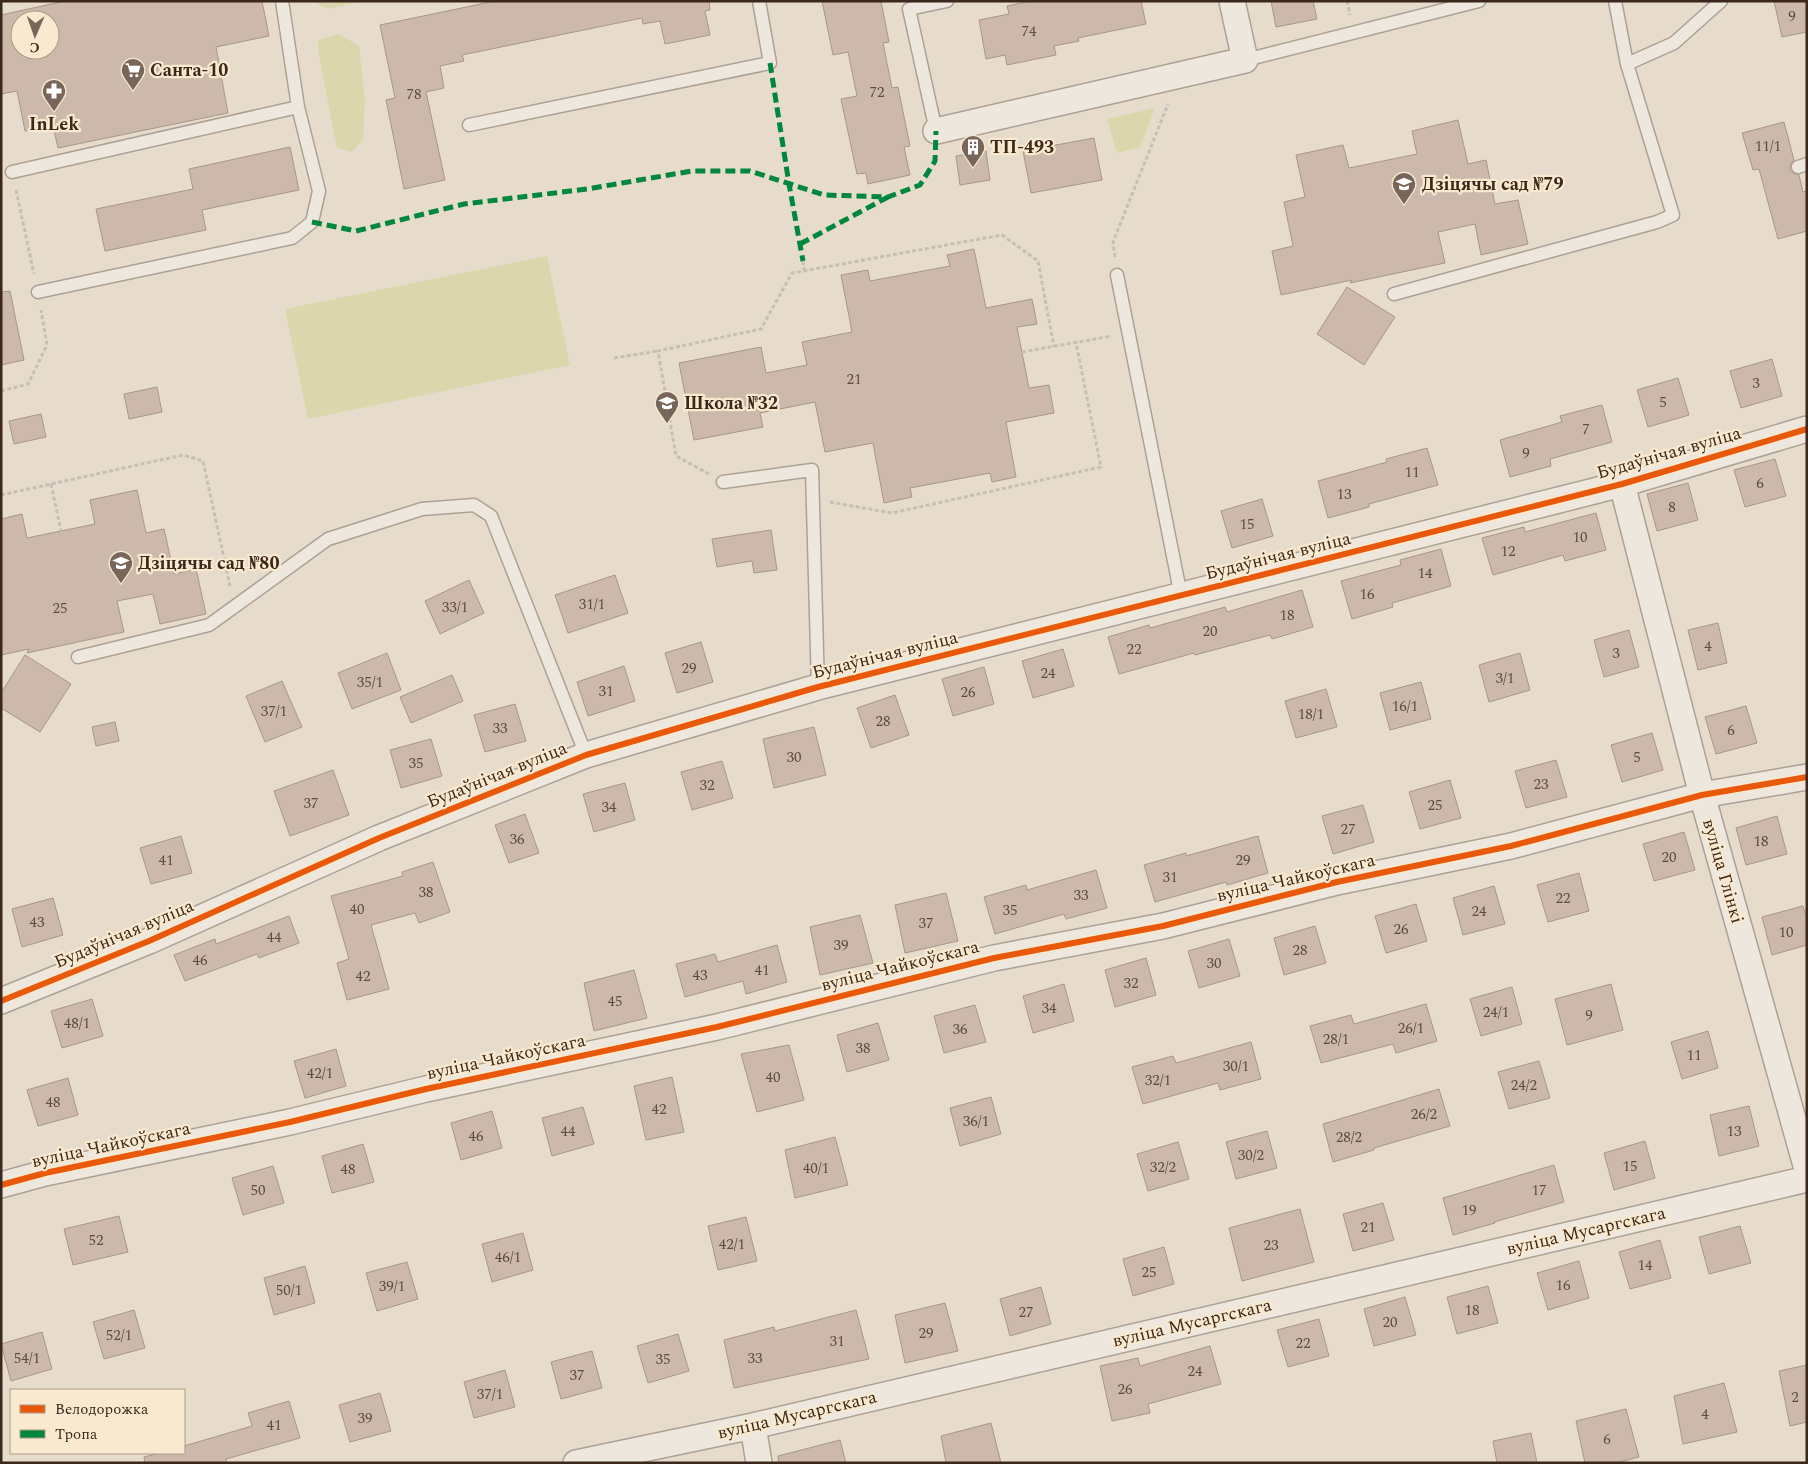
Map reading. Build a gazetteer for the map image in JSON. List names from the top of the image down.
{
  "streets": {
    "street": [
      "Будаўнічая вуліца",
      "вуліца Глінкі",
      "вуліца Чайкоўскага",
      "вуліца Мусаргскага"
    ]
  },
  "crossings": [
    ["Будаўнічая вуліца", "вуліца Глінкі"],
    ["вуліца Глінкі", "вуліца Чайкоўскага"]
  ],
  "places": {
    "supermarket": ["Санта-10"],
    "pharmacy": ["InLek"],
    "building": ["ТП-493"],
    "school or university": ["Дзіцячы сад №79", "Школа №32", "Дзіцячы сад №80"]
  },
  "house_numbers": [
    "9",
    "74",
    "72",
    "78",
    "11/1",
    "21",
    "3",
    "5",
    "7",
    "9",
    "11",
    "6",
    "13",
    "8",
    "15",
    "10",
    "12",
    "14",
    "16",
    "31/1",
    "33/1",
    "25",
    "18",
    "20",
    "4",
    "22",
    "3",
    "29",
    "24",
    "3/1",
    "35/1",
    "31",
    "26",
    "16/1",
    "37/1",
    "18/1",
    "28",
    "33",
    "6",
    "30",
    "5",
    "35",
    "23",
    "32",
    "37",
    "25",
    "34",
    "27",
    "36",
    "18",
    "20",
    "41",
    "29",
    "31",
    "38",
    "33",
    "22",
    "40",
    "35",
    "24",
    "43",
    "37",
    "26",
    "10",
    "44",
    "39",
    "28",
    "46",
    "30",
    "41",
    "43",
    "42",
    "32",
    "45",
    "34",
    "24/1",
    "9",
    "48/1",
    "26/1",
    "36",
    "28/1",
    "38",
    "11",
    "30/1",
    "42/1",
    "40",
    "32/1",
    "24/2",
    "48",
    "42",
    "26/2",
    "36/1",
    "44",
    "13",
    "46",
    "28/2",
    "30/2",
    "15",
    "32/2",
    "40/1",
    "48",
    "50",
    "17",
    "19",
    "21",
    "52",
    "42/1",
    "23",
    "46/1",
    "14",
    "25",
    "16",
    "39/1",
    "50/1",
    "18",
    "27",
    "20",
    "29",
    "52/1",
    "31",
    "22",
    "54/1",
    "33",
    "35",
    "24",
    "37",
    "26",
    "37/1",
    "2",
    "4",
    "39",
    "41",
    "6"
  ],
  "legend": ["Велодорожка", "Тропа"],
  "north": "bottom"
}
